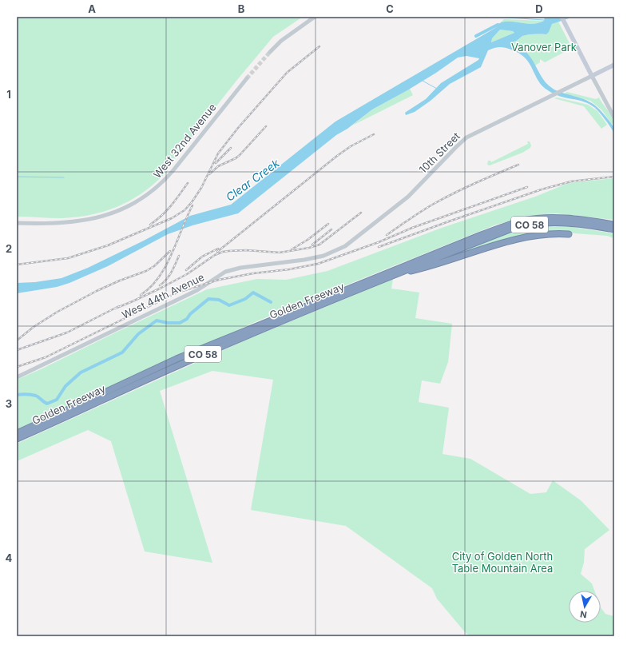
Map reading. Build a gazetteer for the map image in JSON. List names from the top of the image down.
{
  "streets": {
    "highway": ["CO 58", "Golden Freeway"],
    "main road": ["10th Street"],
    "street": ["West 32nd Avenue", "West 44th Avenue"]
  },
  "crossings": [
    ["10th Street", "West 44th Avenue"]
  ],
  "water": ["Clear Creek"],
  "parks": ["Vanover Park", "City of Golden North Table Mountain Area"],
  "north": "bottom",
  "grid": {
    "columns": [
      "A",
      "B",
      "C",
      "D"
    ],
    "rows": [
      "1",
      "2",
      "3",
      "4"
    ]
  }
}
